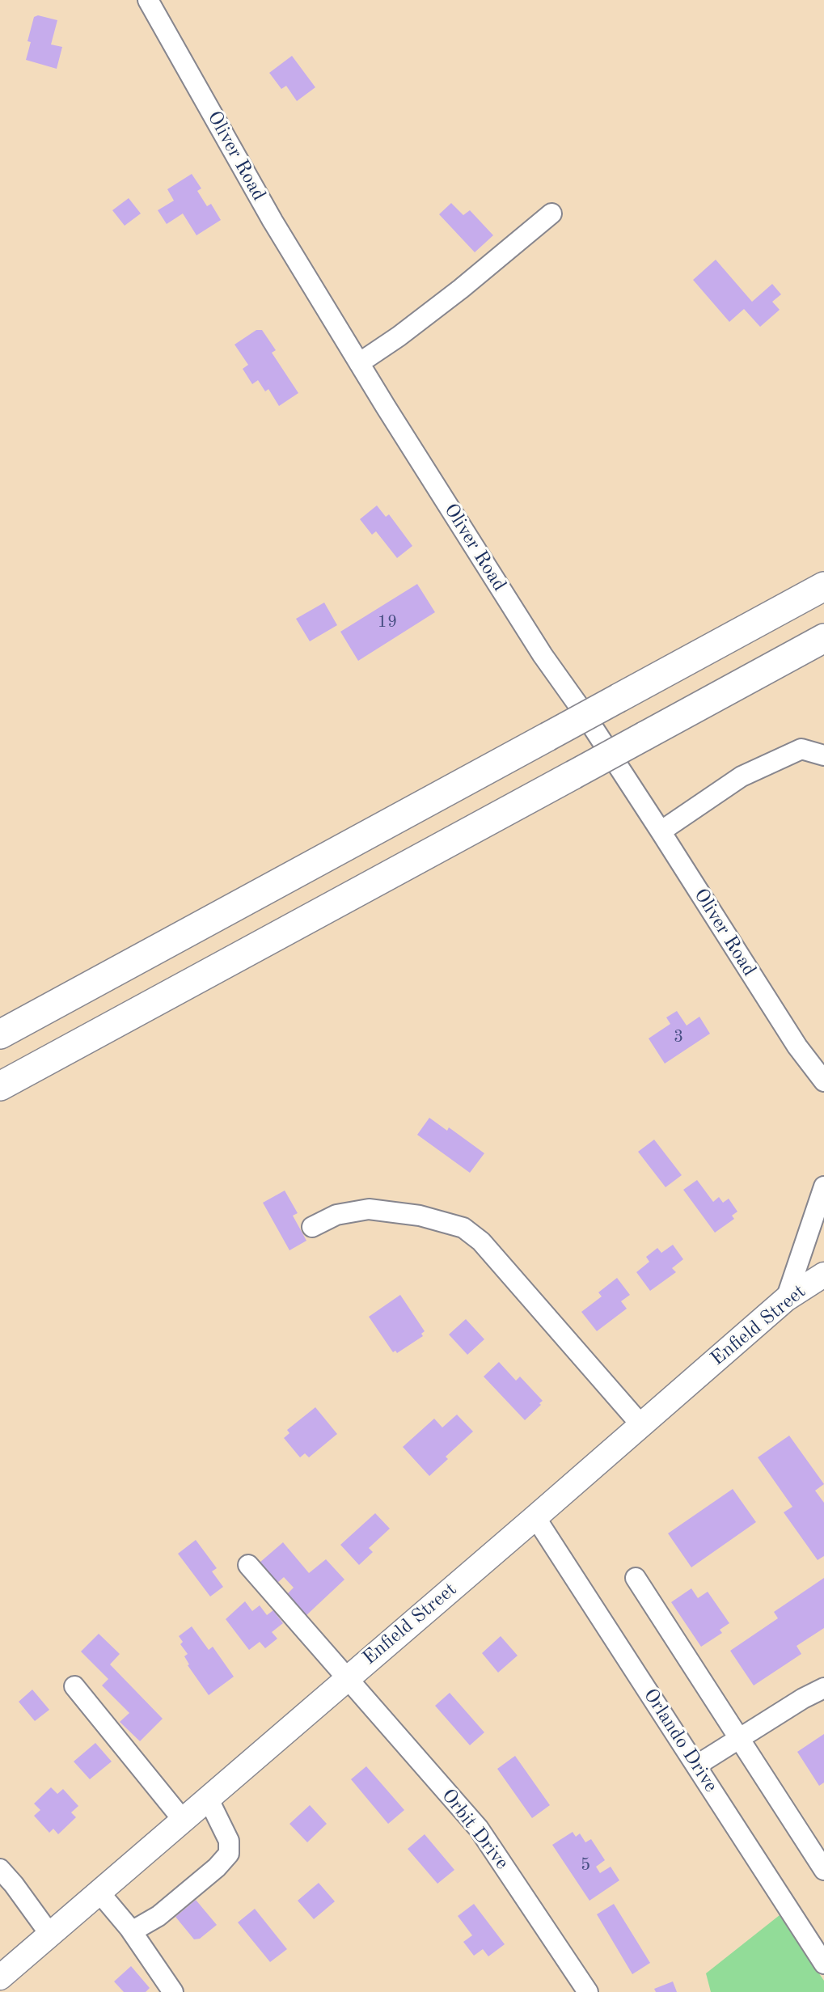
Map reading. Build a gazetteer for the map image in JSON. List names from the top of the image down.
{
  "streets": {
    "main road": ["Enfield Street"],
    "street": ["Oliver Road", "Orlando Drive", "Orbit Drive"]
  },
  "crossings": [
    ["Enfield Street", "Orlando Drive"],
    ["Enfield Street", "Orbit Drive"]
  ],
  "house_numbers": ["19", "3", "5"]
}
